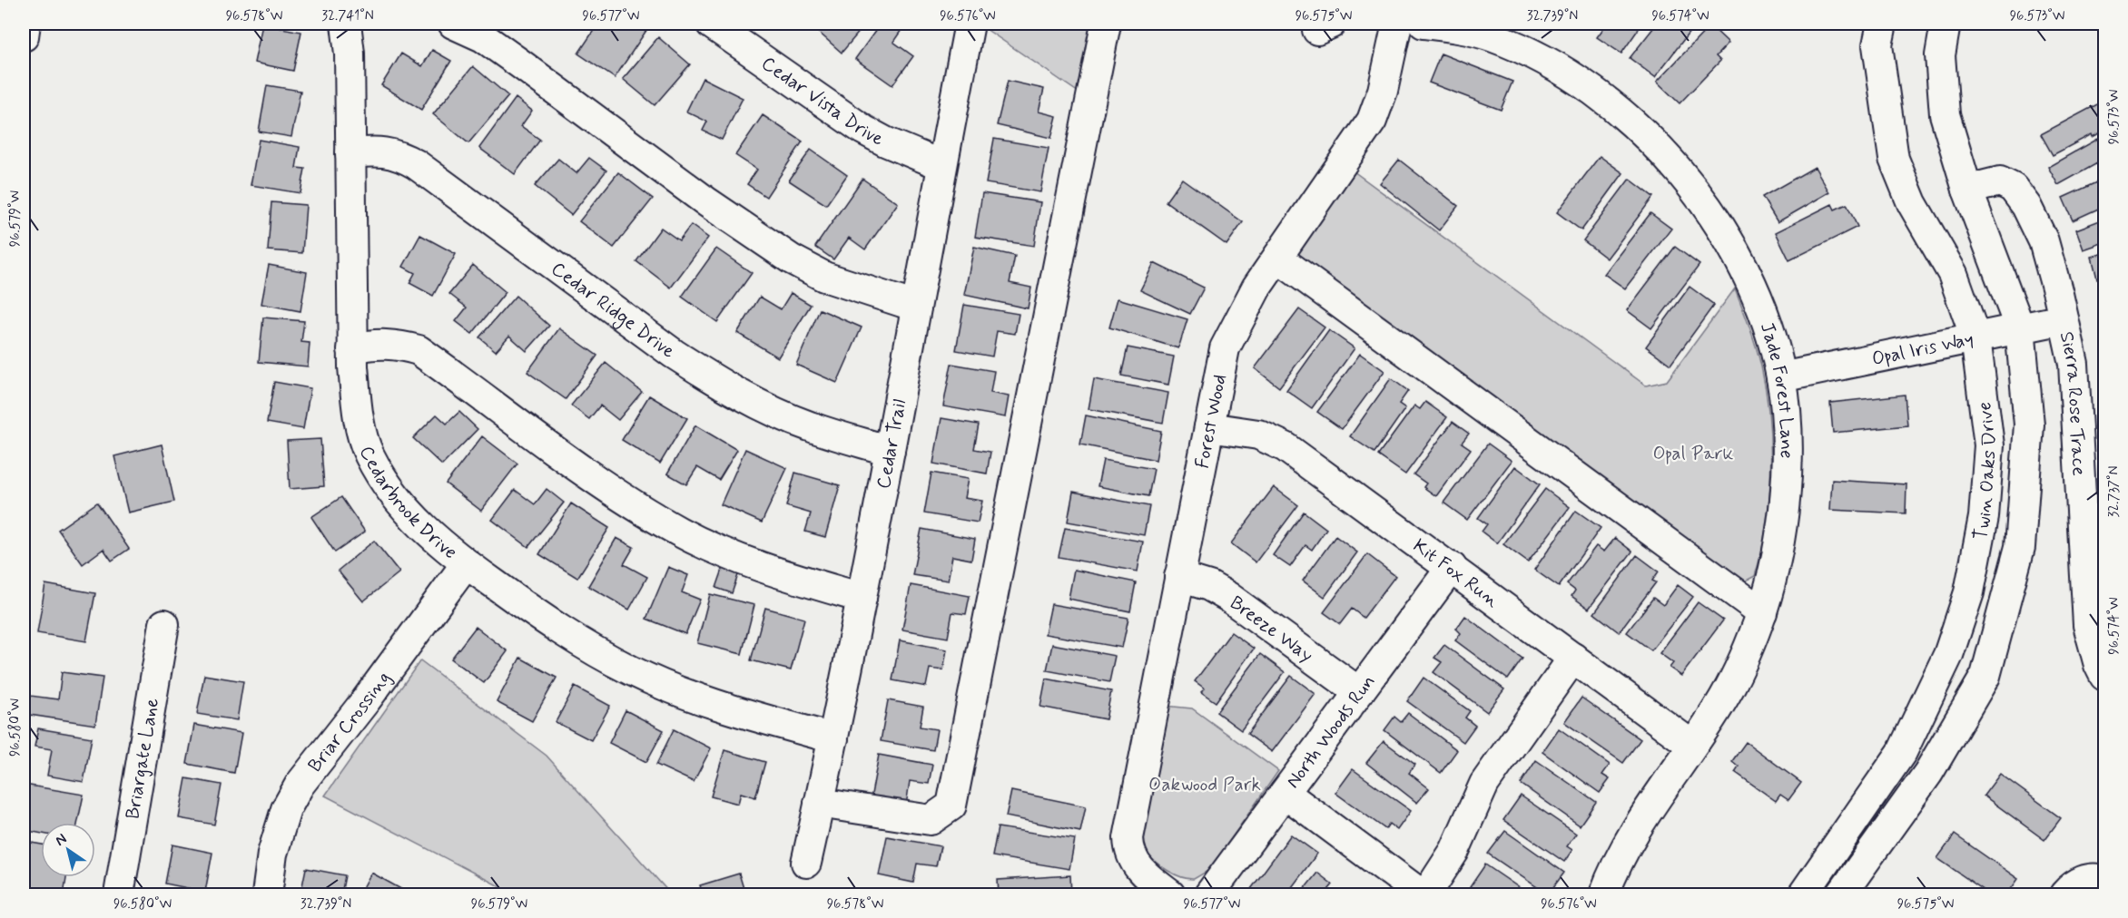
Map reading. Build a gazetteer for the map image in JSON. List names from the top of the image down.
{
  "streets": {
    "street": [
      "Cedar Vista Drive",
      "Cedar Ridge Drive",
      "Opal Iris Way",
      "Jade Forest Lane",
      "Sierra Rose Trace",
      "Forest Wood",
      "Cedar Trail",
      "Twin Oaks Drive",
      "Cedarbrook Drive",
      "Kit Fox Run",
      "Breeze Way",
      "Briar Crossing",
      "North Woods Run",
      "Briargate Lane"
    ]
  },
  "crossings": [
    ["Cedar Vista Drive", "Cedar Trail"],
    ["Cedar Ridge Drive", "Cedar Trail"],
    ["Cedar Ridge Drive", "Cedarbrook Drive"],
    ["Opal Iris Way", "Jade Forest Lane"],
    ["Opal Iris Way", "Sierra Rose Trace"],
    ["Opal Iris Way", "Twin Oaks Drive"],
    ["Jade Forest Lane", "Kit Fox Run"],
    ["Forest Wood", "Kit Fox Run"],
    ["Forest Wood", "Breeze Way"],
    ["Cedar Trail", "Cedarbrook Drive"],
    ["Cedarbrook Drive", "Briar Crossing"],
    ["Kit Fox Run", "North Woods Run"],
    ["Breeze Way", "North Woods Run"]
  ],
  "parks": ["Opal Park", "Oakwood Park"],
  "north": "top left",
  "coordinates": [
    "96.578°W",
    "32.741°N",
    "96.577°W",
    "96.576°W",
    "96.575°W",
    "32.739°N",
    "96.574°W",
    "96.573°W",
    "96.579°W",
    "32.737°N",
    "96.580°W"
  ]
}
